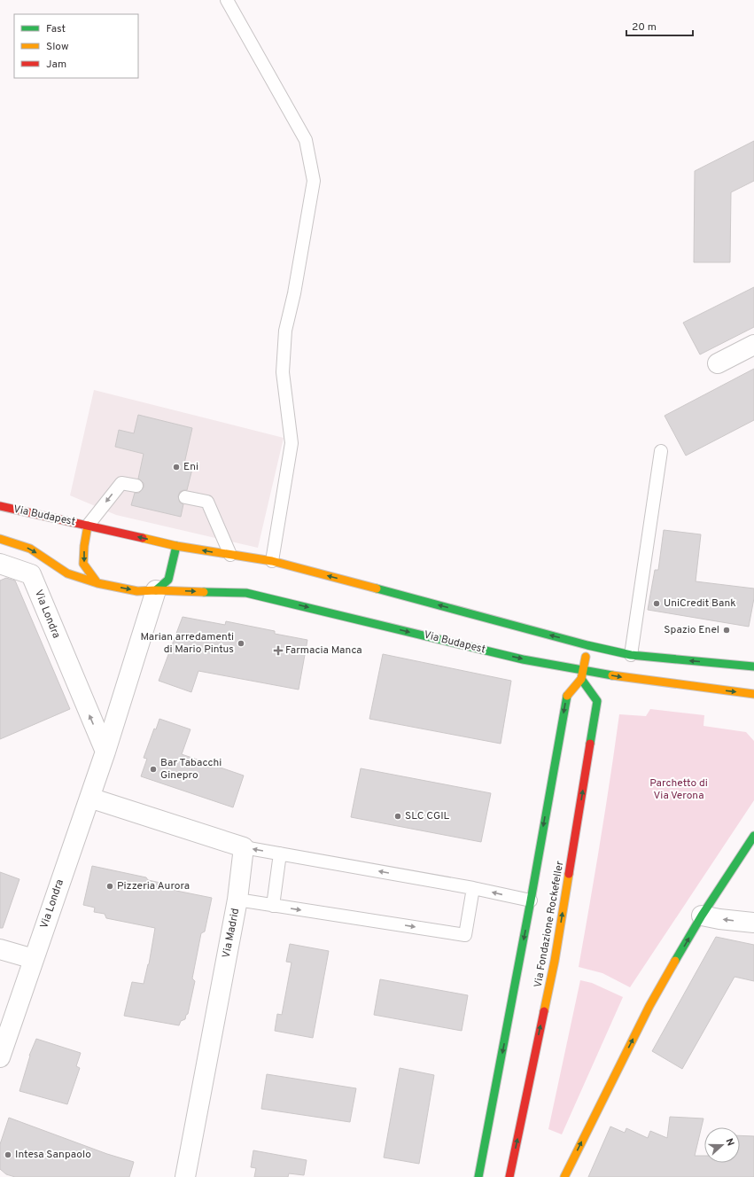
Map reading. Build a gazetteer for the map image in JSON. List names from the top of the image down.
{
  "streets": {
    "main road": ["Via Budapest", "Via Fondazione Rockefeller"],
    "street": ["Via Londra", "Via Madrid"]
  },
  "crossings": [
    ["Via Budapest", "Via Londra"]
  ],
  "parks": ["Parchetto di Via Verona"],
  "places": {
    "other": [
      "Eni",
      "UniCredit Bank",
      "Spazio Enel",
      "Marian arredamenti di Mario Pintus",
      "Bar Tabacchi Ginepro",
      "SLC CGIL",
      "Pizzeria Aurora",
      "Intesa Sanpaolo"
    ],
    "health": ["Farmacia Manca"]
  },
  "legend": ["Fast", "Slow", "Jam"],
  "scale_bar": "20 m",
  "north": "right"
}
